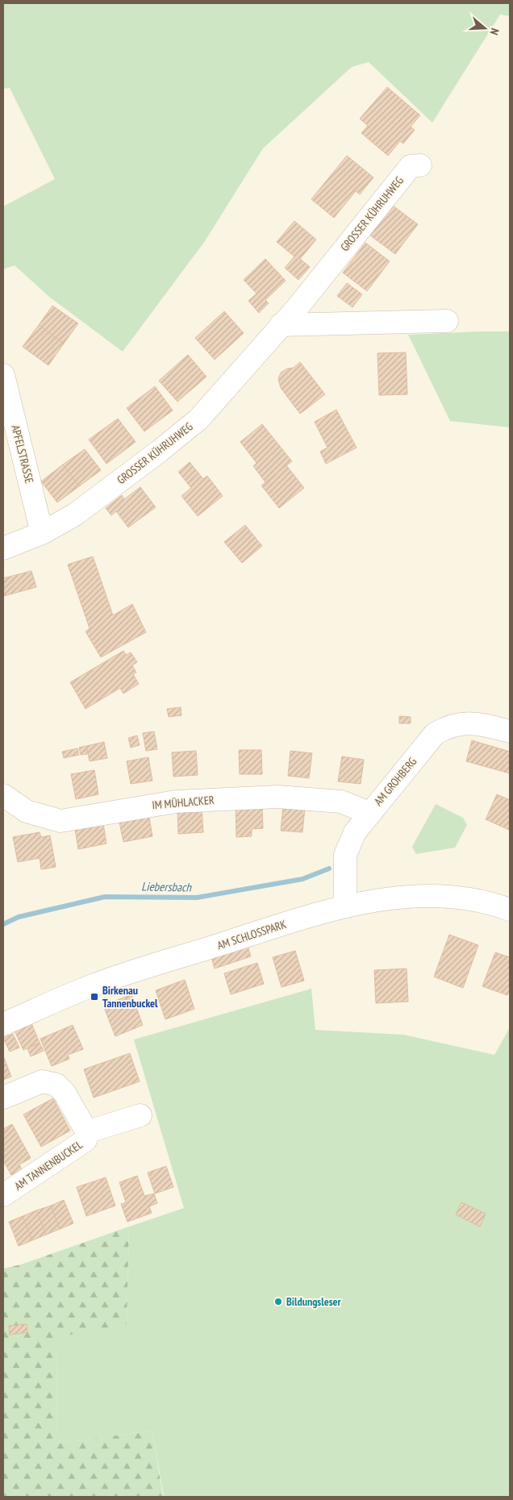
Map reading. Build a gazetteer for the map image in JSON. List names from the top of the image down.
{
  "streets": {
    "street": [
      "GROSSER KÜHRUHWEG",
      "APFELSTRASSE",
      "AM GROHBERG",
      "IM MÜHLACKER",
      "AM SCHLOSSPARK",
      "AM TANNENBUCKEL"
    ]
  },
  "crossings": [
    ["GROSSER KÜHRUHWEG", "APFELSTRASSE"],
    ["AM GROHBERG", "IM MÜHLACKER"],
    ["AM GROHBERG", "AM SCHLOSSPARK"]
  ],
  "water": ["Liebersbach"],
  "places": {
    "transit": ["Birkenau Tannenbuckel"],
    "other": ["Bildungsleser"]
  },
  "north": "right"
}
